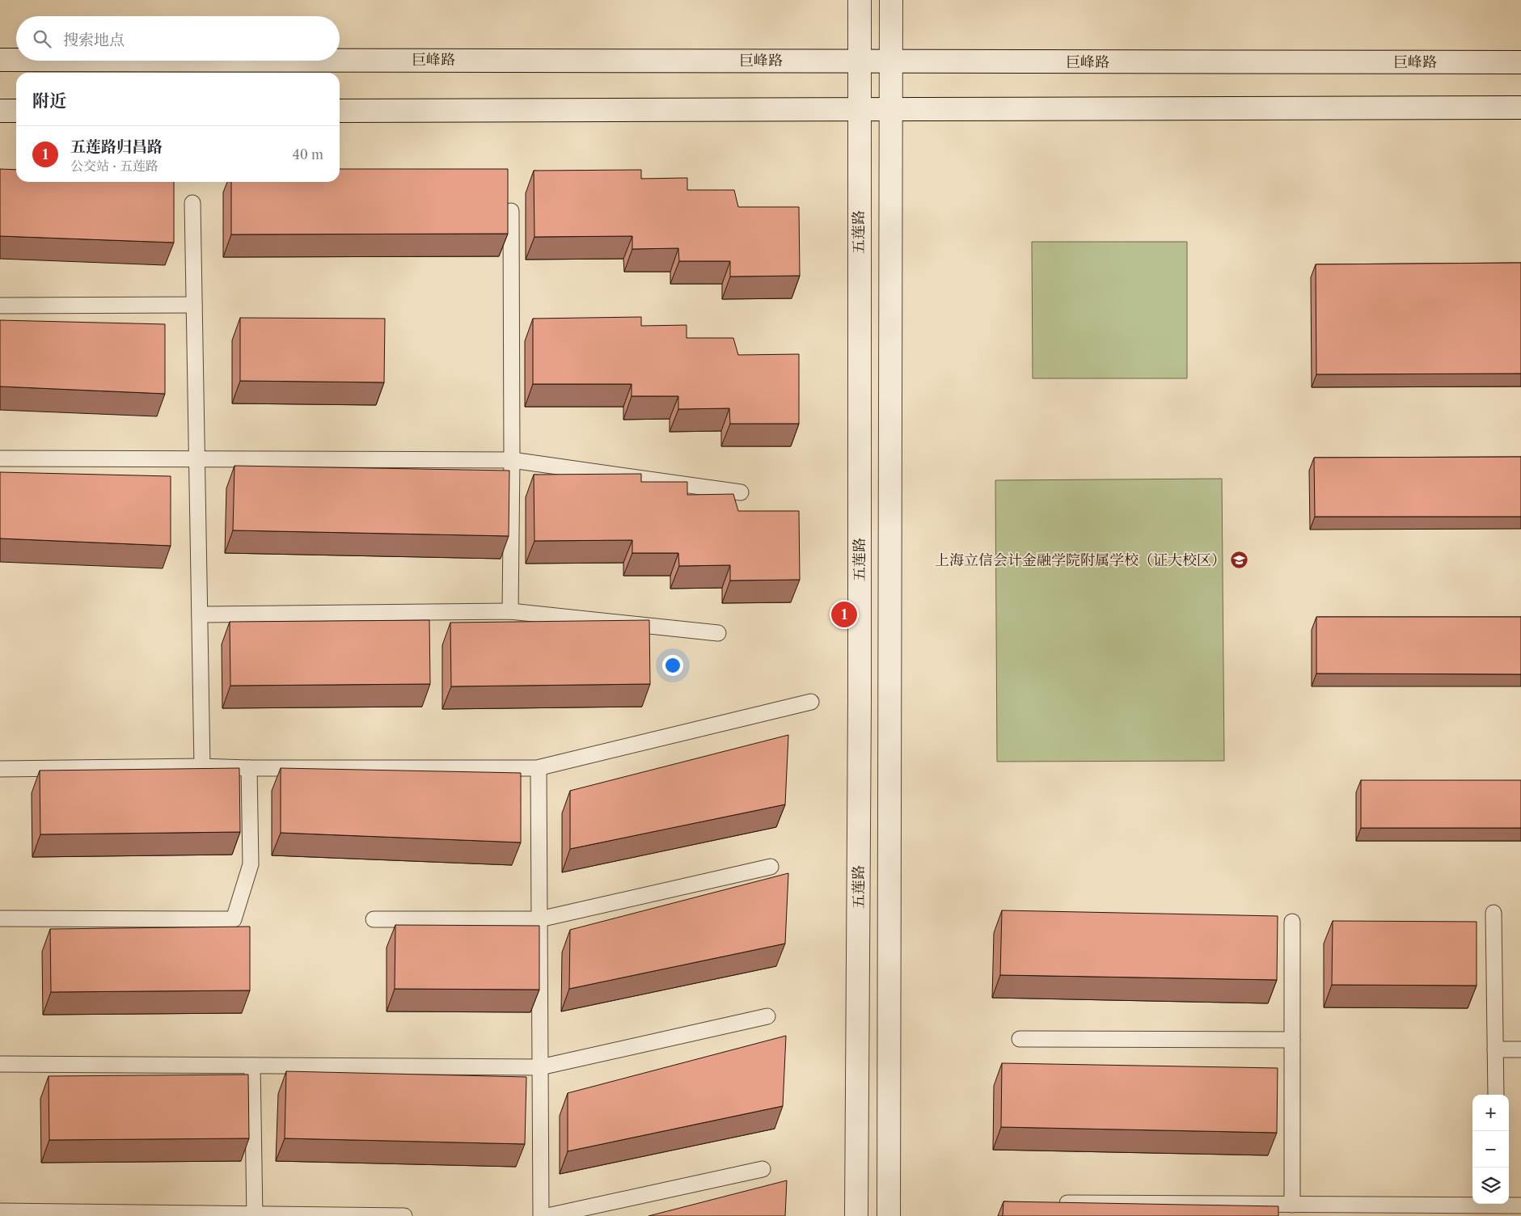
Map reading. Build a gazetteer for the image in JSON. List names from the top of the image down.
{
  "streets": {
    "main road": ["巨峰路", "五莲路"]
  },
  "crossings": [
    ["巨峰路", "五莲路"]
  ],
  "places": {
    "school or university": ["上海立信会计金融学院附属学校（证大校区）"]
  },
  "page": {
    "search": "搜索地点",
    "heading": "附近",
    "list": [
      {
        "mark": "1",
        "name": "五莲路归昌路",
        "note": "公交站 · 五莲路",
        "value": "40 m"
      }
    ],
    "pins": "1",
    "map_buttons": ["+", "−"]
  }
}
